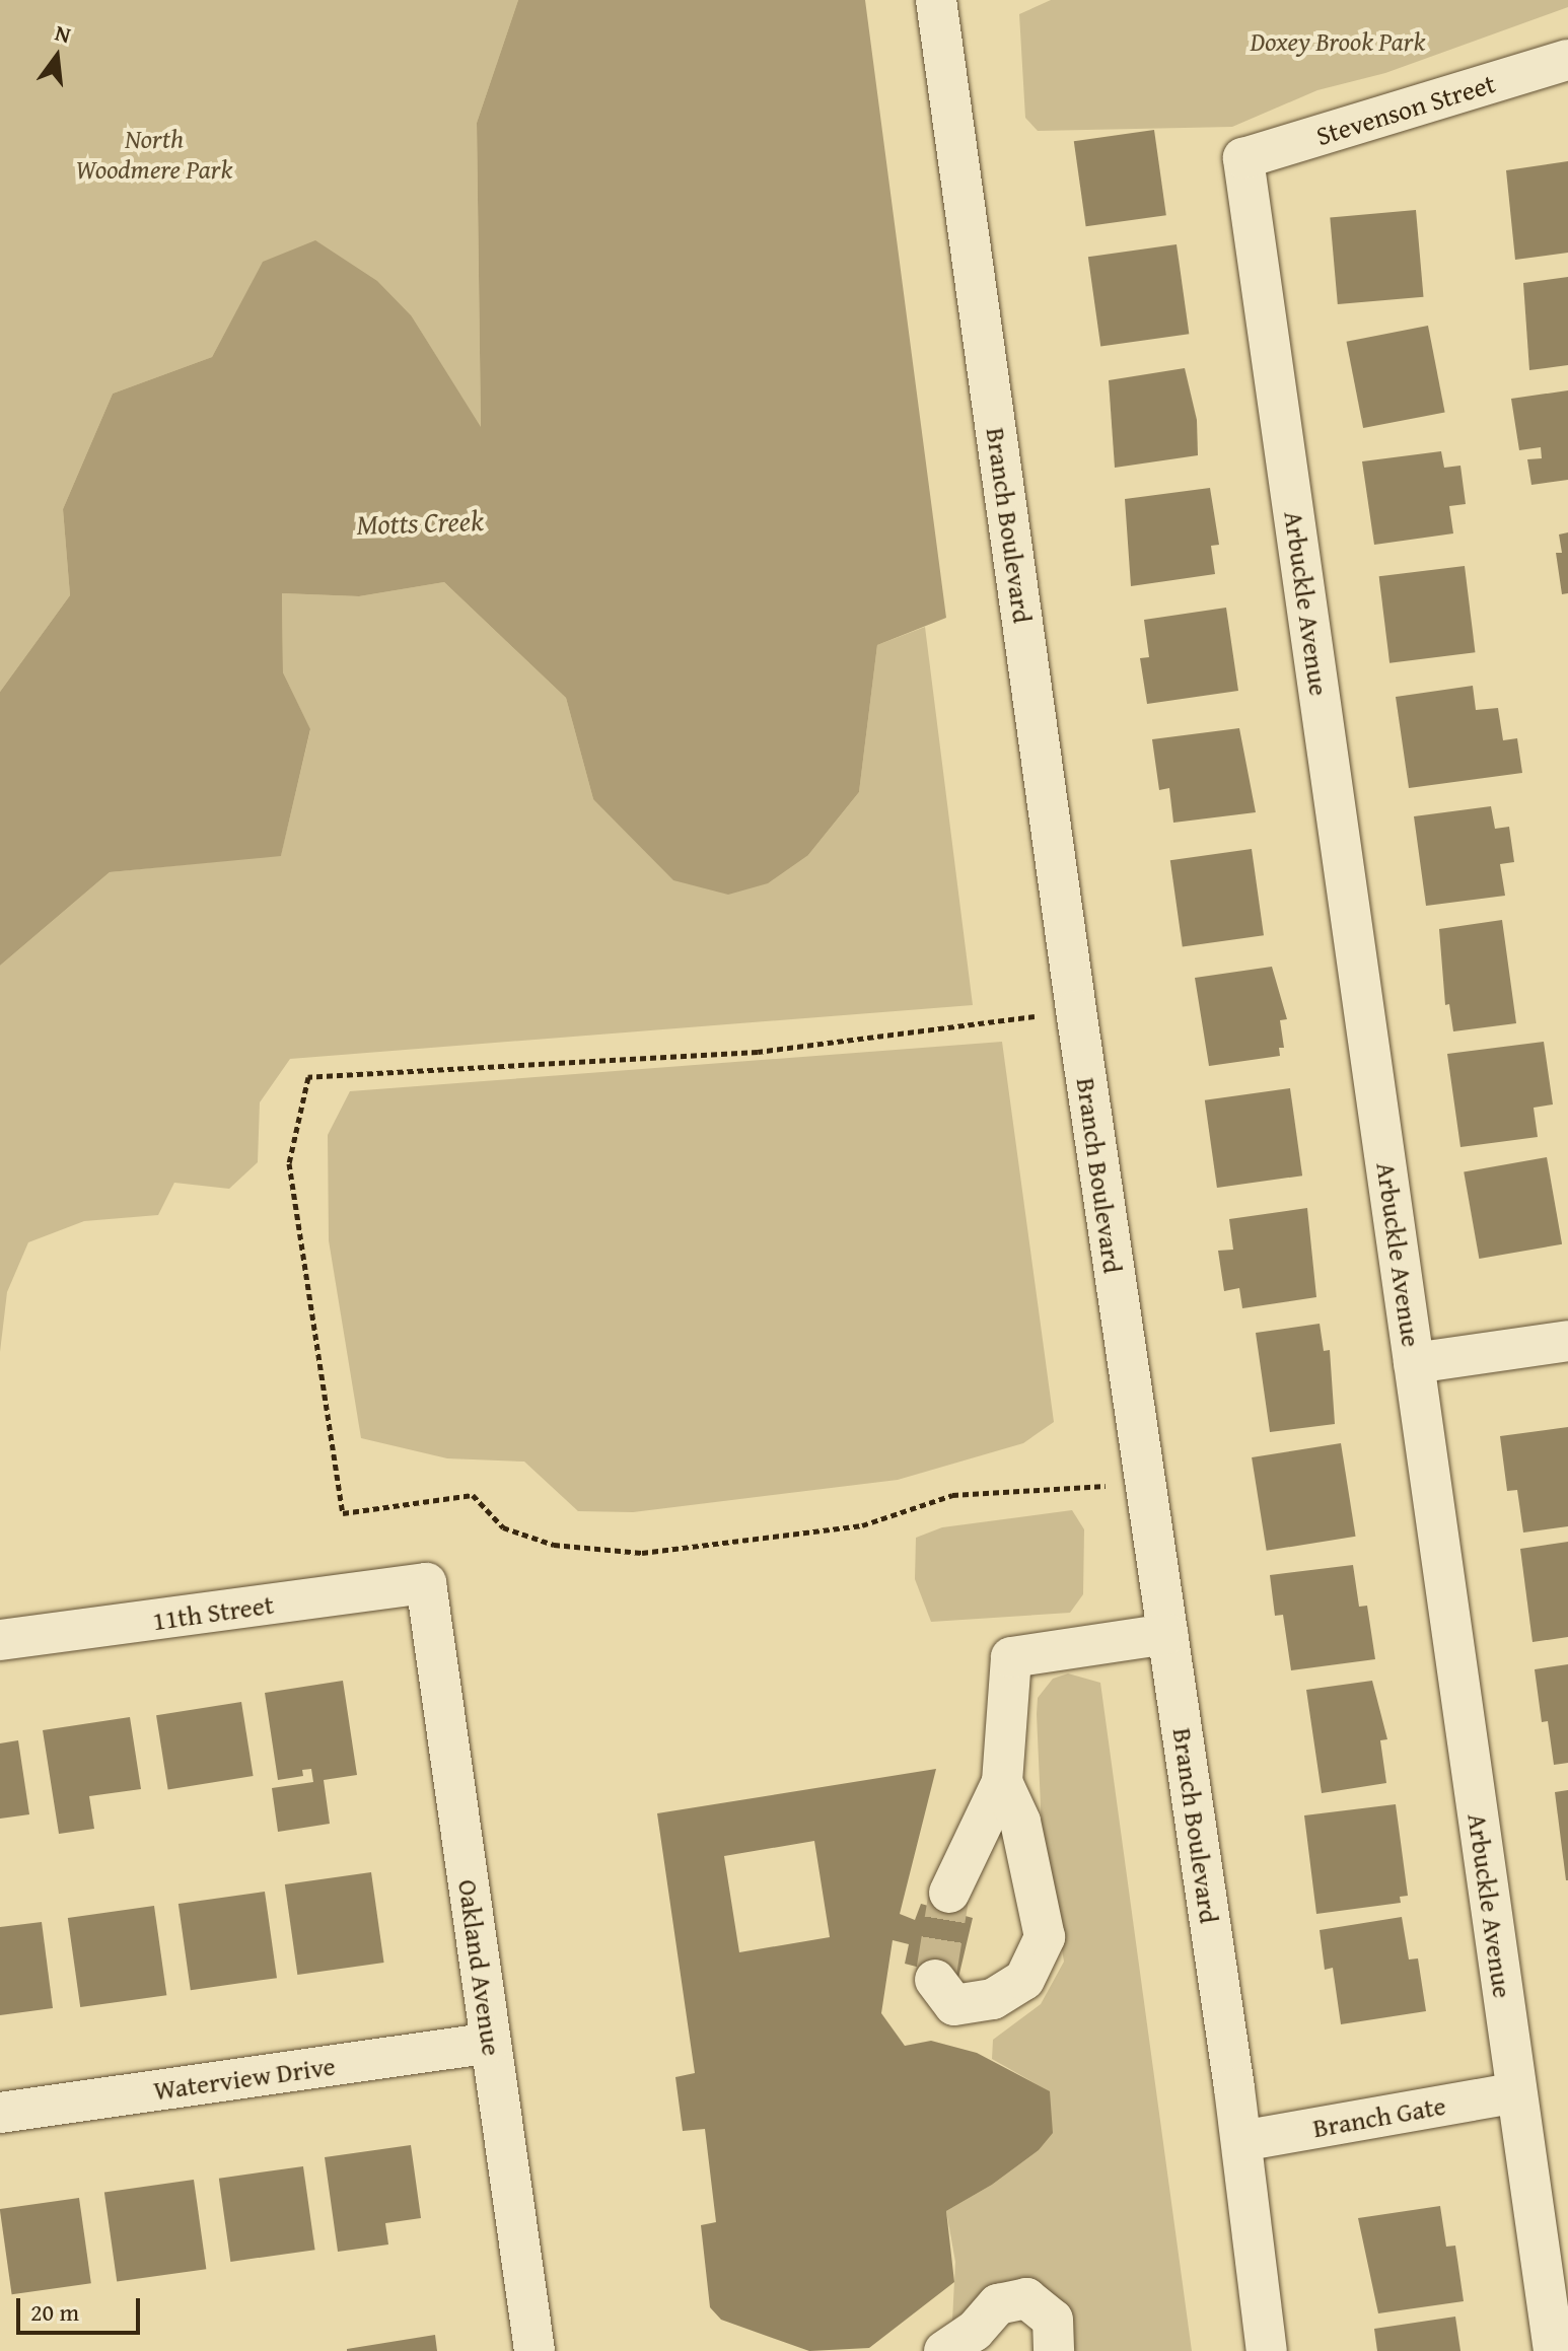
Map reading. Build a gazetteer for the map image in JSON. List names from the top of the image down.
{
  "streets": {
    "street": [
      "Stevenson Street",
      "Branch Boulevard",
      "Arbuckle Avenue",
      "11th Street",
      "Oakland Avenue",
      "Waterview Drive",
      "Branch Gate"
    ]
  },
  "crossings": [
    ["Stevenson Street", "Arbuckle Avenue"],
    ["Branch Boulevard", "Branch Gate"],
    ["Arbuckle Avenue", "Branch Gate"],
    ["11th Street", "Oakland Avenue"],
    ["Oakland Avenue", "Waterview Drive"]
  ],
  "water": ["Motts Creek"],
  "parks": ["Doxey Brook Park", "North Woodmere Park"],
  "scale_bar": "20 m",
  "north": "top"
}
